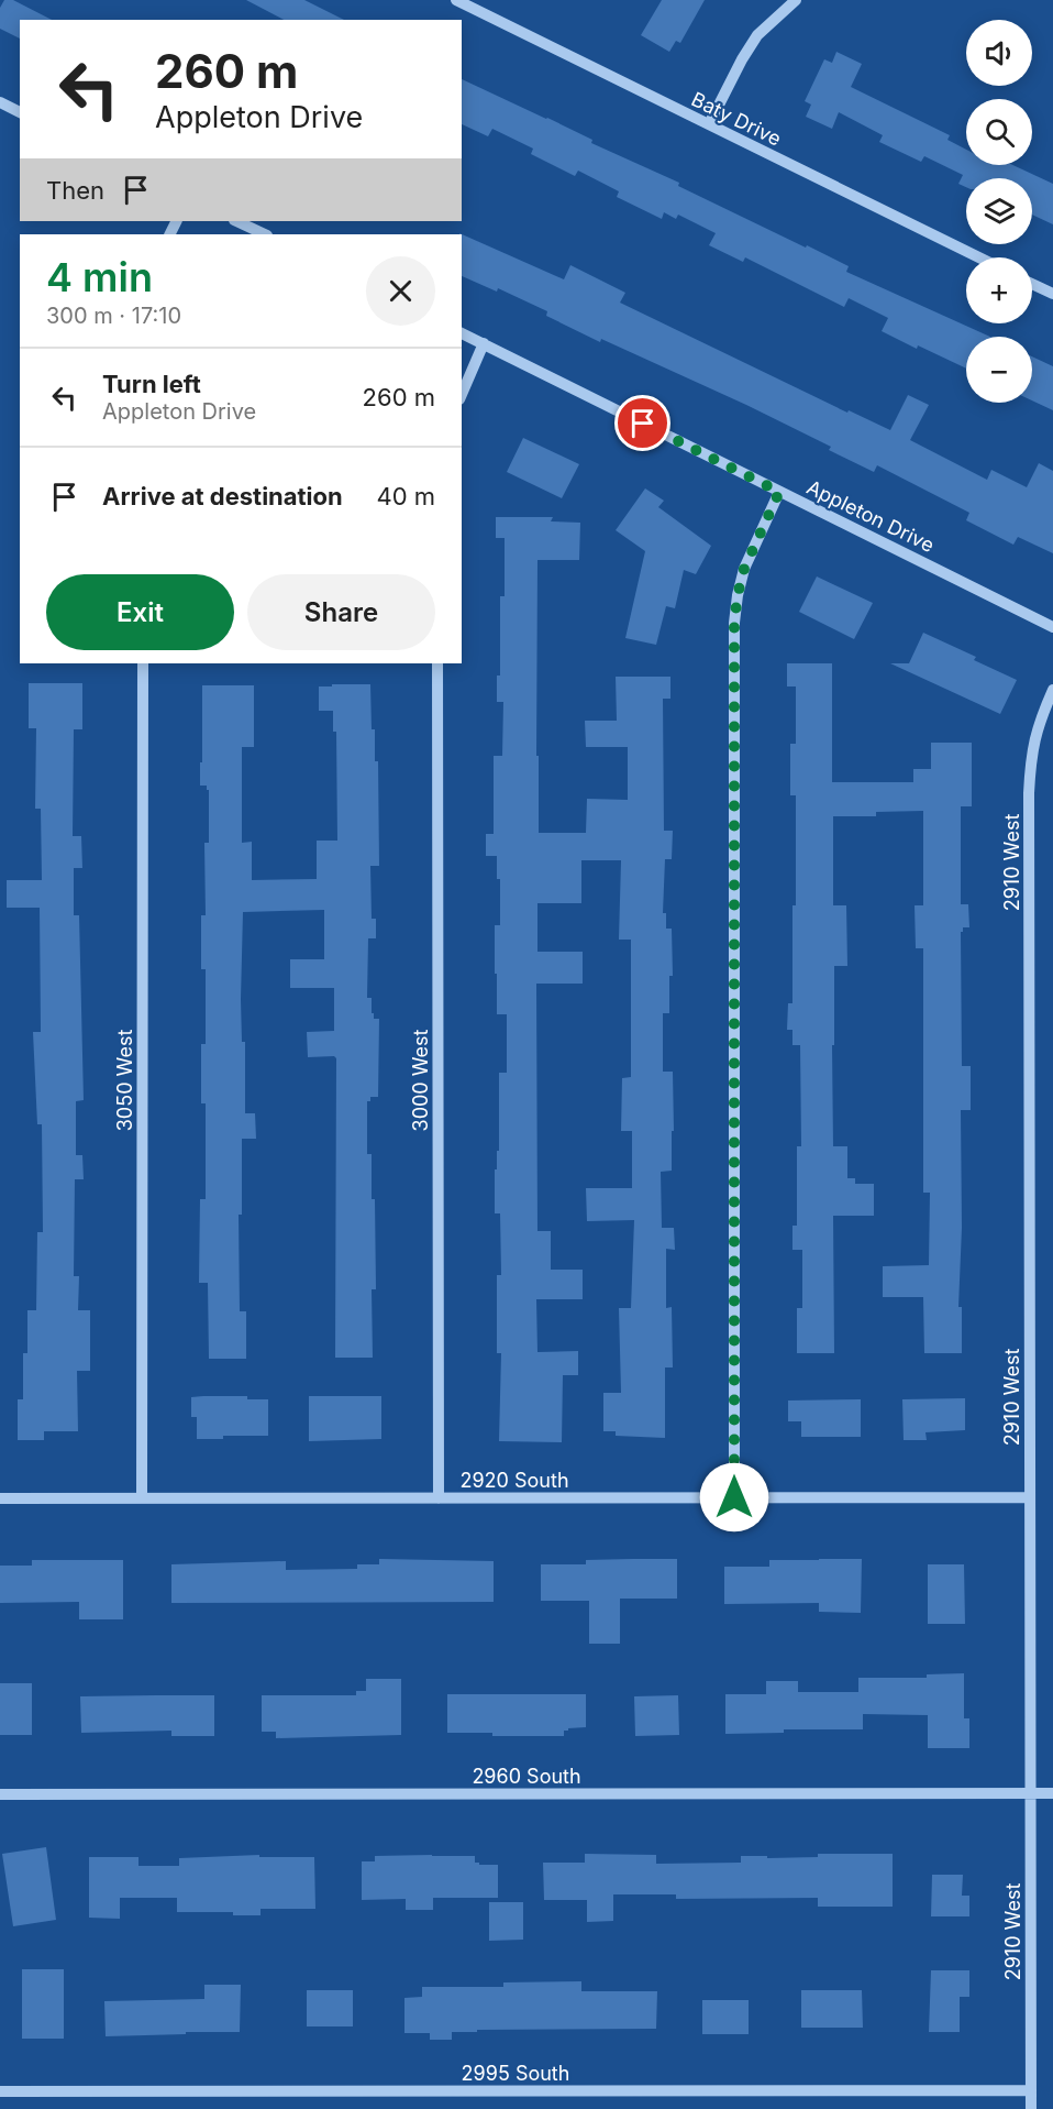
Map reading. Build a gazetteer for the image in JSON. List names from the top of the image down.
{
  "streets": {
    "street": [
      "Baty Drive",
      "Appleton Drive",
      "2910 West",
      "3050 West",
      "3000 West",
      "2920 South",
      "2960 South",
      "2995 South"
    ]
  },
  "crossings": [
    ["2910 West", "2920 South"],
    ["2910 West", "2960 South"],
    ["2910 West", "2995 South"],
    ["3050 West", "2920 South"],
    ["3000 West", "2920 South"]
  ],
  "page": {
    "map_buttons": ["+", "−"],
    "turn": ["260 m", "Appleton Drive"],
    "then": "Then",
    "heading": ["4 min", "300 m · 17:10"],
    "list": [
      {
        "name": "Turn left",
        "note": "Appleton Drive",
        "value": "260 m"
      },
      {
        "name": "Arrive at destination",
        "value": "40 m"
      }
    ],
    "buttons": ["Exit", "Share"]
  }
}
